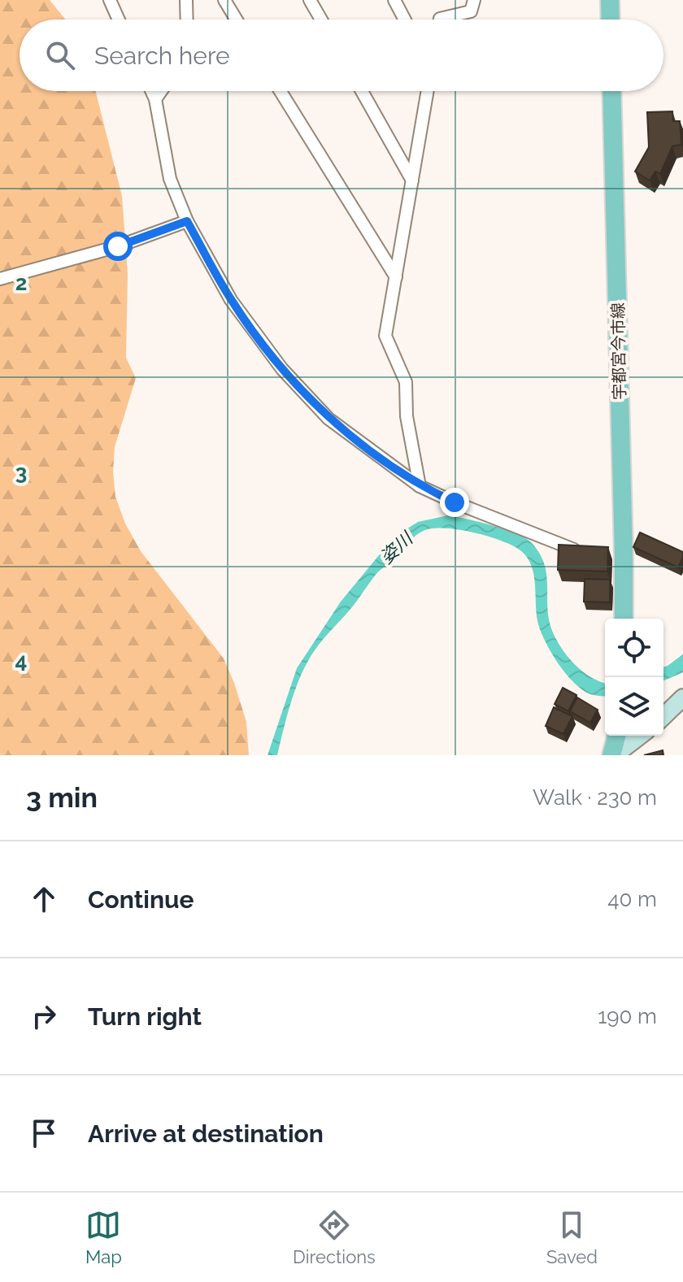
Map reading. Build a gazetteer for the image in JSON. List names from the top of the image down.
{
  "streets": {
    "main road": ["宇都宮今市線"]
  },
  "water": ["姿川"],
  "page": {
    "search": "Search here",
    "heading": ["3 min", "Walk · 230 m"],
    "list": [
      ["Continue", "40 m"],
      ["Turn right", "190 m"],
      "Arrive at destination"
    ],
    "nav": ["Map", "Directions", "Saved"]
  },
  "grid": {
    "rows": ["2", "3", "4"]
  }
}
